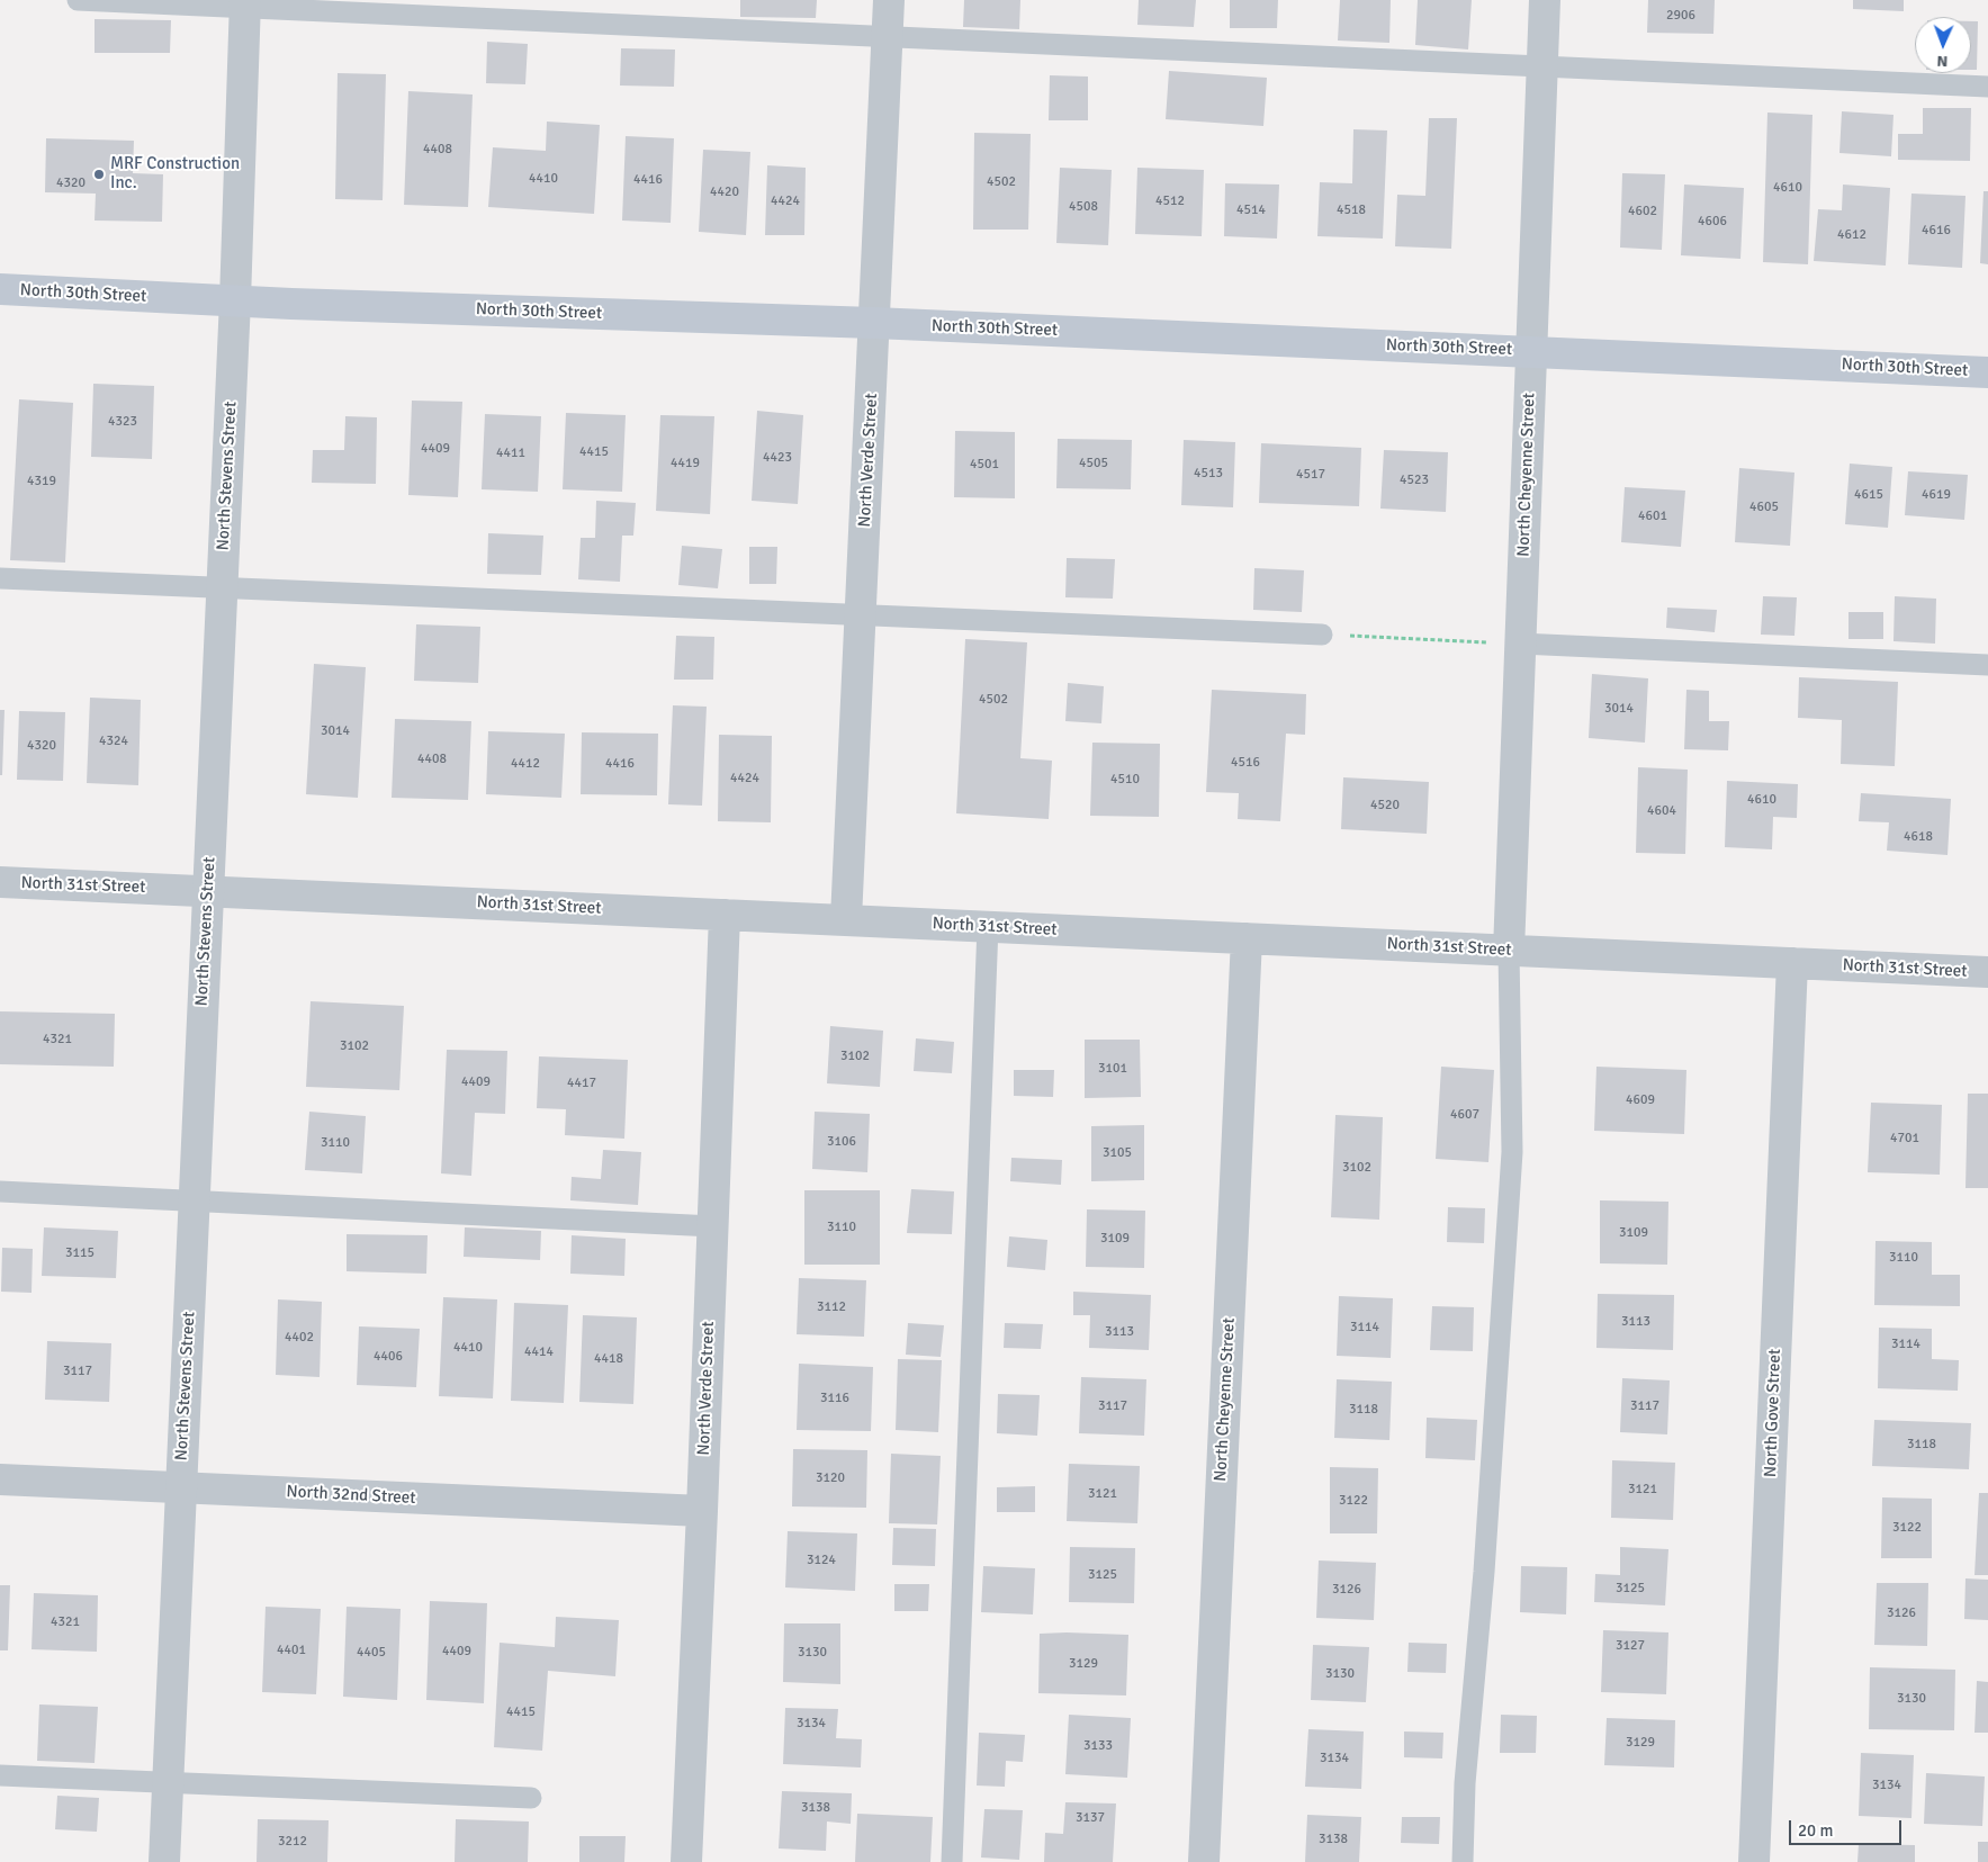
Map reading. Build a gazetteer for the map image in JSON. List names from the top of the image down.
{
  "streets": {
    "main road": ["North 30th Street"],
    "street": [
      "North Verde Street",
      "North Cheyenne Street",
      "North Stevens Street",
      "North 31st Street",
      "North Gove Street",
      "North 32nd Street"
    ]
  },
  "crossings": [
    ["North 30th Street", "North Verde Street"],
    ["North 30th Street", "North Cheyenne Street"],
    ["North 30th Street", "North Stevens Street"],
    ["North Verde Street", "North 31st Street"],
    ["North Verde Street", "North 32nd Street"],
    ["North Cheyenne Street", "North 31st Street"],
    ["North Stevens Street", "North 31st Street"],
    ["North Stevens Street", "North 32nd Street"],
    ["North 31st Street", "North Gove Street"]
  ],
  "places": ["MRF Construction Inc."],
  "house_numbers": [
    "2906",
    "4408",
    "4410",
    "4416",
    "4502",
    "4320",
    "4610",
    "4420",
    "4424",
    "4512",
    "4508",
    "4514",
    "4518",
    "4602",
    "4606",
    "4616",
    "4612",
    "4323",
    "4409",
    "4415",
    "4411",
    "4423",
    "4419",
    "4505",
    "4501",
    "4513",
    "4517",
    "4523",
    "4319",
    "4615",
    "4619",
    "4605",
    "4601",
    "4502",
    "3014",
    "3014",
    "4324",
    "4320",
    "4408",
    "4516",
    "4412",
    "4416",
    "4424",
    "4510",
    "4610",
    "4520",
    "4604",
    "4618",
    "4321",
    "3102",
    "3102",
    "3101",
    "4409",
    "4417",
    "4609",
    "4607",
    "4701",
    "3106",
    "3110",
    "3105",
    "3102",
    "3110",
    "3109",
    "3109",
    "3115",
    "3110",
    "3112",
    "3113",
    "3114",
    "3113",
    "4402",
    "3114",
    "4410",
    "4414",
    "4406",
    "4418",
    "3117",
    "3116",
    "3117",
    "3117",
    "3118",
    "3118",
    "3120",
    "3121",
    "3121",
    "3122",
    "3122",
    "3124",
    "3125",
    "3125",
    "3126",
    "3126",
    "4321",
    "3127",
    "4401",
    "4409",
    "4405",
    "3130",
    "3129",
    "3130",
    "3130",
    "4415",
    "3134",
    "3129",
    "3133",
    "3134",
    "3134",
    "3138",
    "3137",
    "3138",
    "3212"
  ],
  "scale_bar": "20 m",
  "north": "bottom"
}
